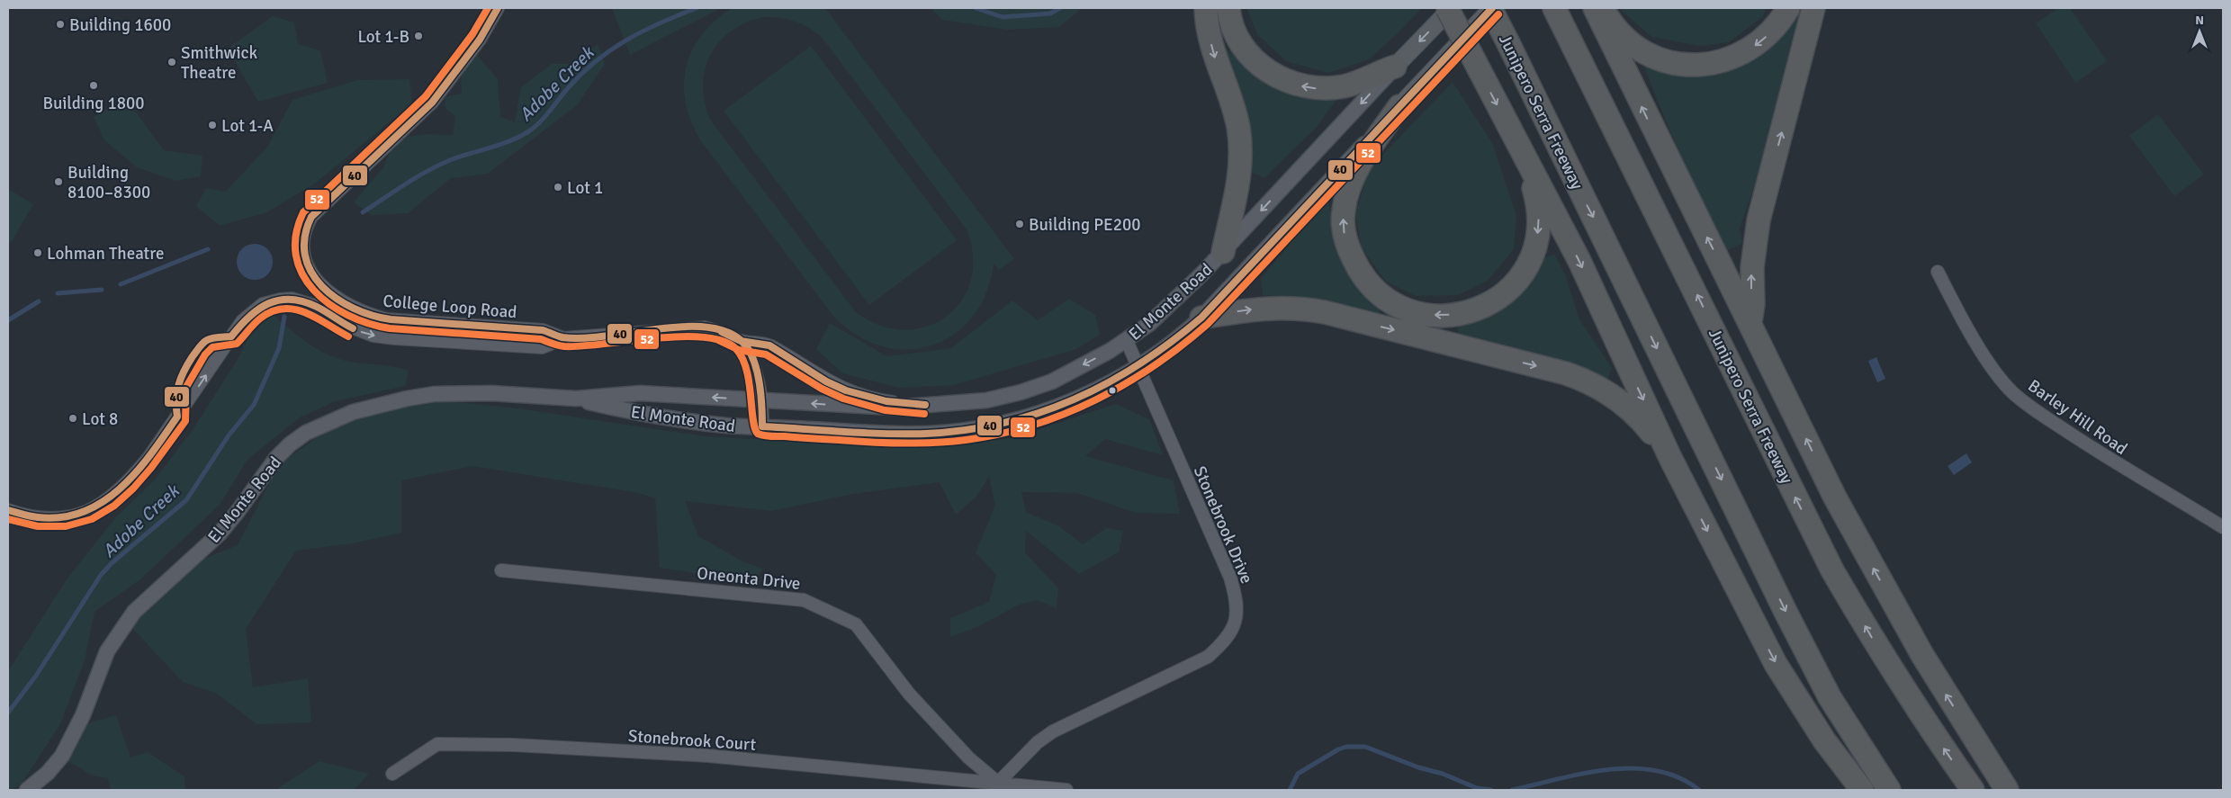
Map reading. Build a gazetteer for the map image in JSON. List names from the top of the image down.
{
  "streets": {
    "highway": ["Junipero Serra Freeway"],
    "main road": ["El Monte Road"],
    "street": [
      "College Loop Road",
      "Barley Hill Road",
      "Stonebrook Drive",
      "Oneonta Drive",
      "Stonebrook Court"
    ]
  },
  "crossings": [
    ["Junipero Serra Freeway", "El Monte Road"],
    ["El Monte Road", "College Loop Road"],
    ["El Monte Road", "Stonebrook Drive"],
    ["Stonebrook Drive", "Oneonta Drive"],
    ["Stonebrook Drive", "Stonebrook Court"],
    ["Oneonta Drive", "Stonebrook Court"]
  ],
  "water": ["Adobe Creek"],
  "places": [
    "Building 1600",
    "Lot 1-B",
    "Smithwick Theatre",
    "Building 1800",
    "Lot 1-A",
    "Building 8100–8300",
    "Lot 1",
    "Building PE200",
    "Lohman Theatre",
    "Lot 8"
  ],
  "lines": ["transit line 40", "transit line 52"],
  "north": "top"
}
